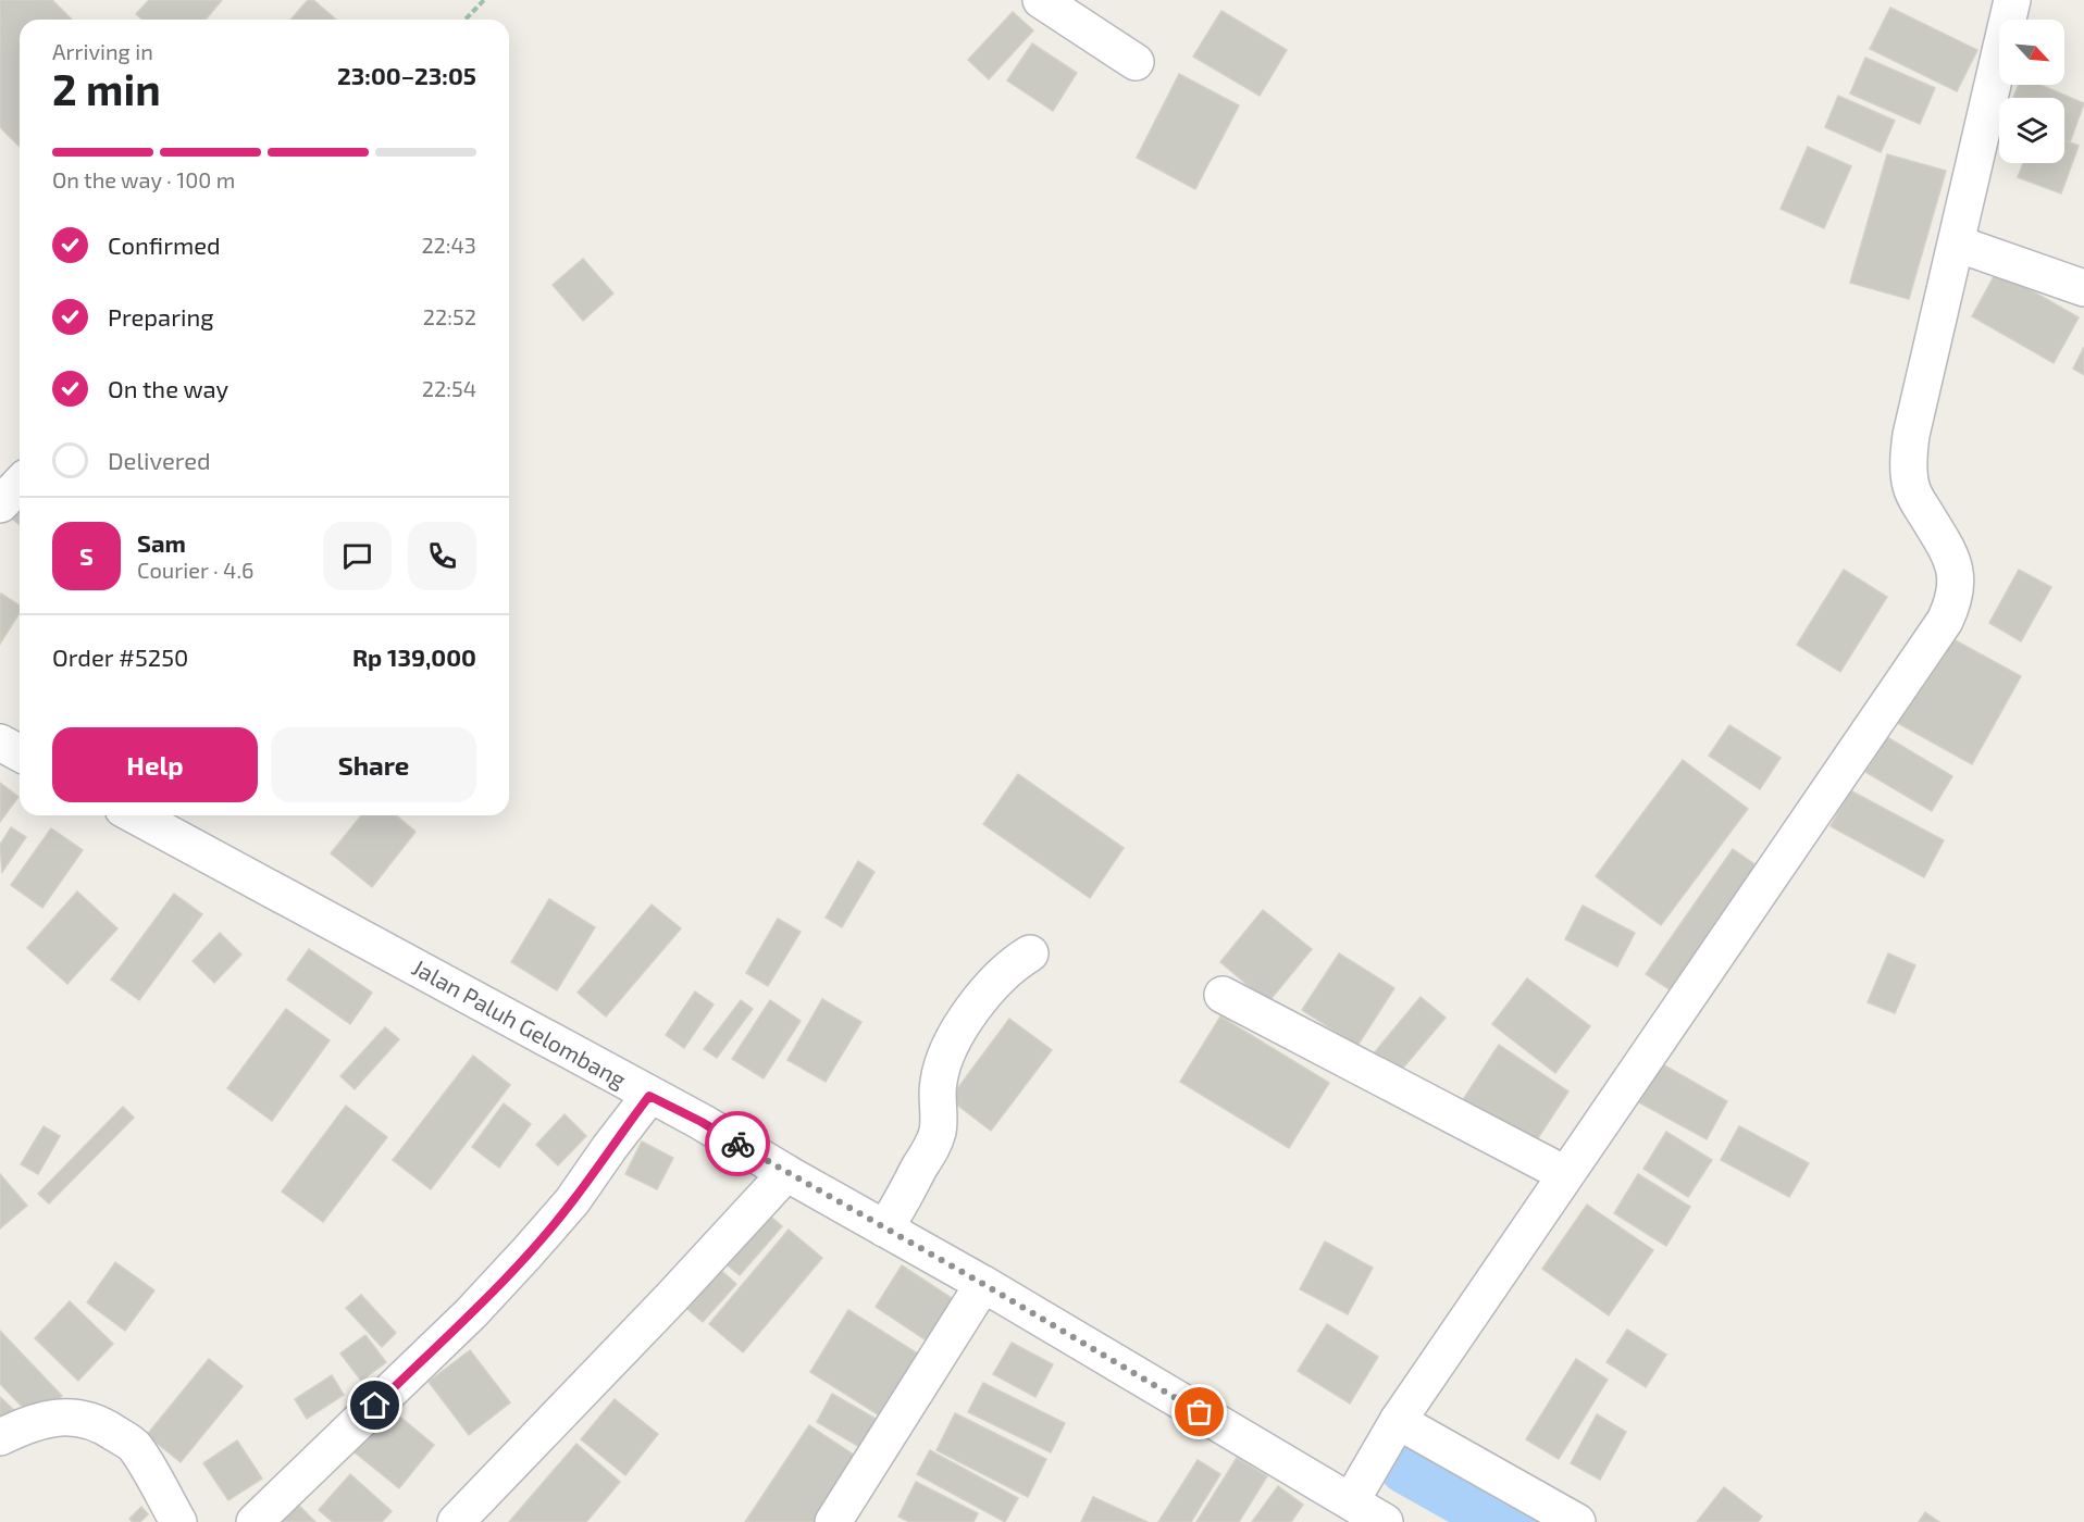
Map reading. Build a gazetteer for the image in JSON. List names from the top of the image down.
{
  "streets": {
    "street": ["Jalan Paluh Gelombang"]
  },
  "north": "bottom right",
  "page": {
    "heading": ["2 min", "Arriving in", "23:00–23:05"],
    "panel": [
      "Sam",
      "Courier · 4.6",
      "Order #5250",
      "Rp 139,000"
    ],
    "bar": "On the way · 100 m",
    "list": [
      ["Confirmed", "22:43"],
      ["Preparing", "22:52"],
      ["On the way", "22:54"],
      "Delivered"
    ],
    "round": "S",
    "buttons": ["Help", "Share"]
  }
}
